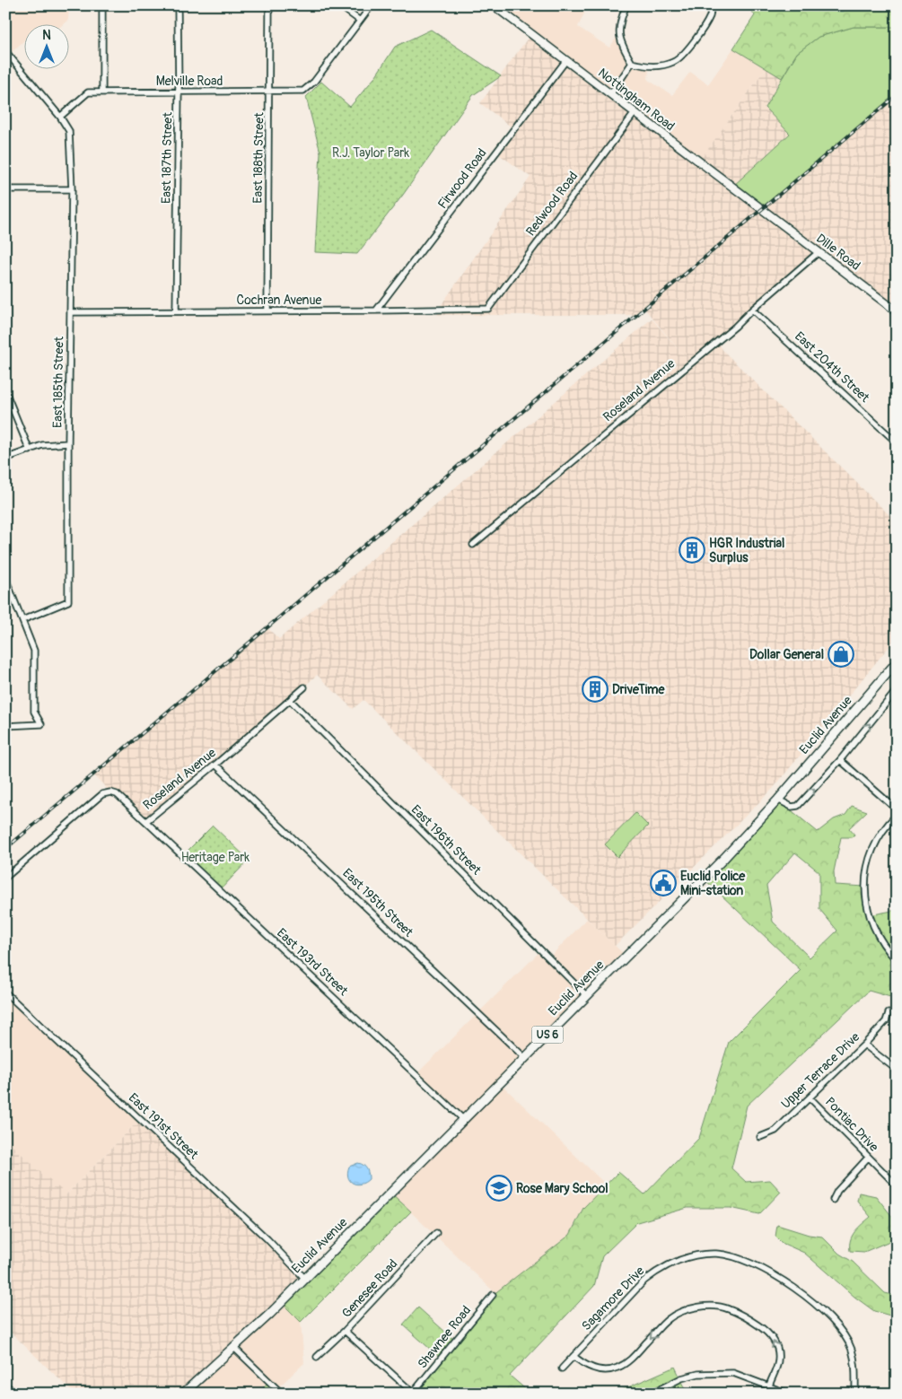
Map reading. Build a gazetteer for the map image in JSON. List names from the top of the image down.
{
  "streets": {
    "main road": ["Euclid Avenue", "US 6"],
    "street": [
      "Melville Road",
      "Nottingham Road",
      "East 187th Street",
      "East 188th Street",
      "Firwood Road",
      "Redwood Road",
      "Dille Road",
      "Cochran Avenue",
      "East 204th Street",
      "East 185th Street",
      "Roseland Avenue",
      "East 196th Street",
      "East 195th Street",
      "East 193rd Street",
      "Upper Terrace Drive",
      "Pontiac Drive",
      "East 191st Street",
      "Genesee Road",
      "Sagamore Drive",
      "Shawnee Road"
    ]
  },
  "crossings": [
    ["Melville Road", "East 187th Street"],
    ["Melville Road", "East 188th Street"],
    ["Melville Road", "East 185th Street"],
    ["Nottingham Road", "Firwood Road"],
    ["Nottingham Road", "Redwood Road"],
    ["Nottingham Road", "Dille Road"],
    ["East 187th Street", "Cochran Avenue"],
    ["East 188th Street", "Cochran Avenue"],
    ["Firwood Road", "Cochran Avenue"],
    ["Redwood Road", "Cochran Avenue"],
    ["Dille Road", "Roseland Avenue"],
    ["Cochran Avenue", "East 185th Street"],
    ["East 204th Street", "Roseland Avenue"],
    ["Roseland Avenue", "East 196th Street"],
    ["Roseland Avenue", "East 195th Street"],
    ["Roseland Avenue", "East 193rd Street"],
    ["Euclid Avenue", "East 196th Street"],
    ["Euclid Avenue", "East 195th Street"],
    ["Euclid Avenue", "East 193rd Street"],
    ["Euclid Avenue", "East 191st Street"],
    ["Upper Terrace Drive", "Pontiac Drive"]
  ],
  "parks": ["R.J. Taylor Park", "Heritage Park"],
  "places": {
    "building": ["HGR Industrial Surplus", "DriveTime"],
    "shop": ["Dollar General"],
    "public building": ["Euclid Police Mini-station"],
    "school or university": ["Rose Mary School"]
  },
  "north": "top"
}
